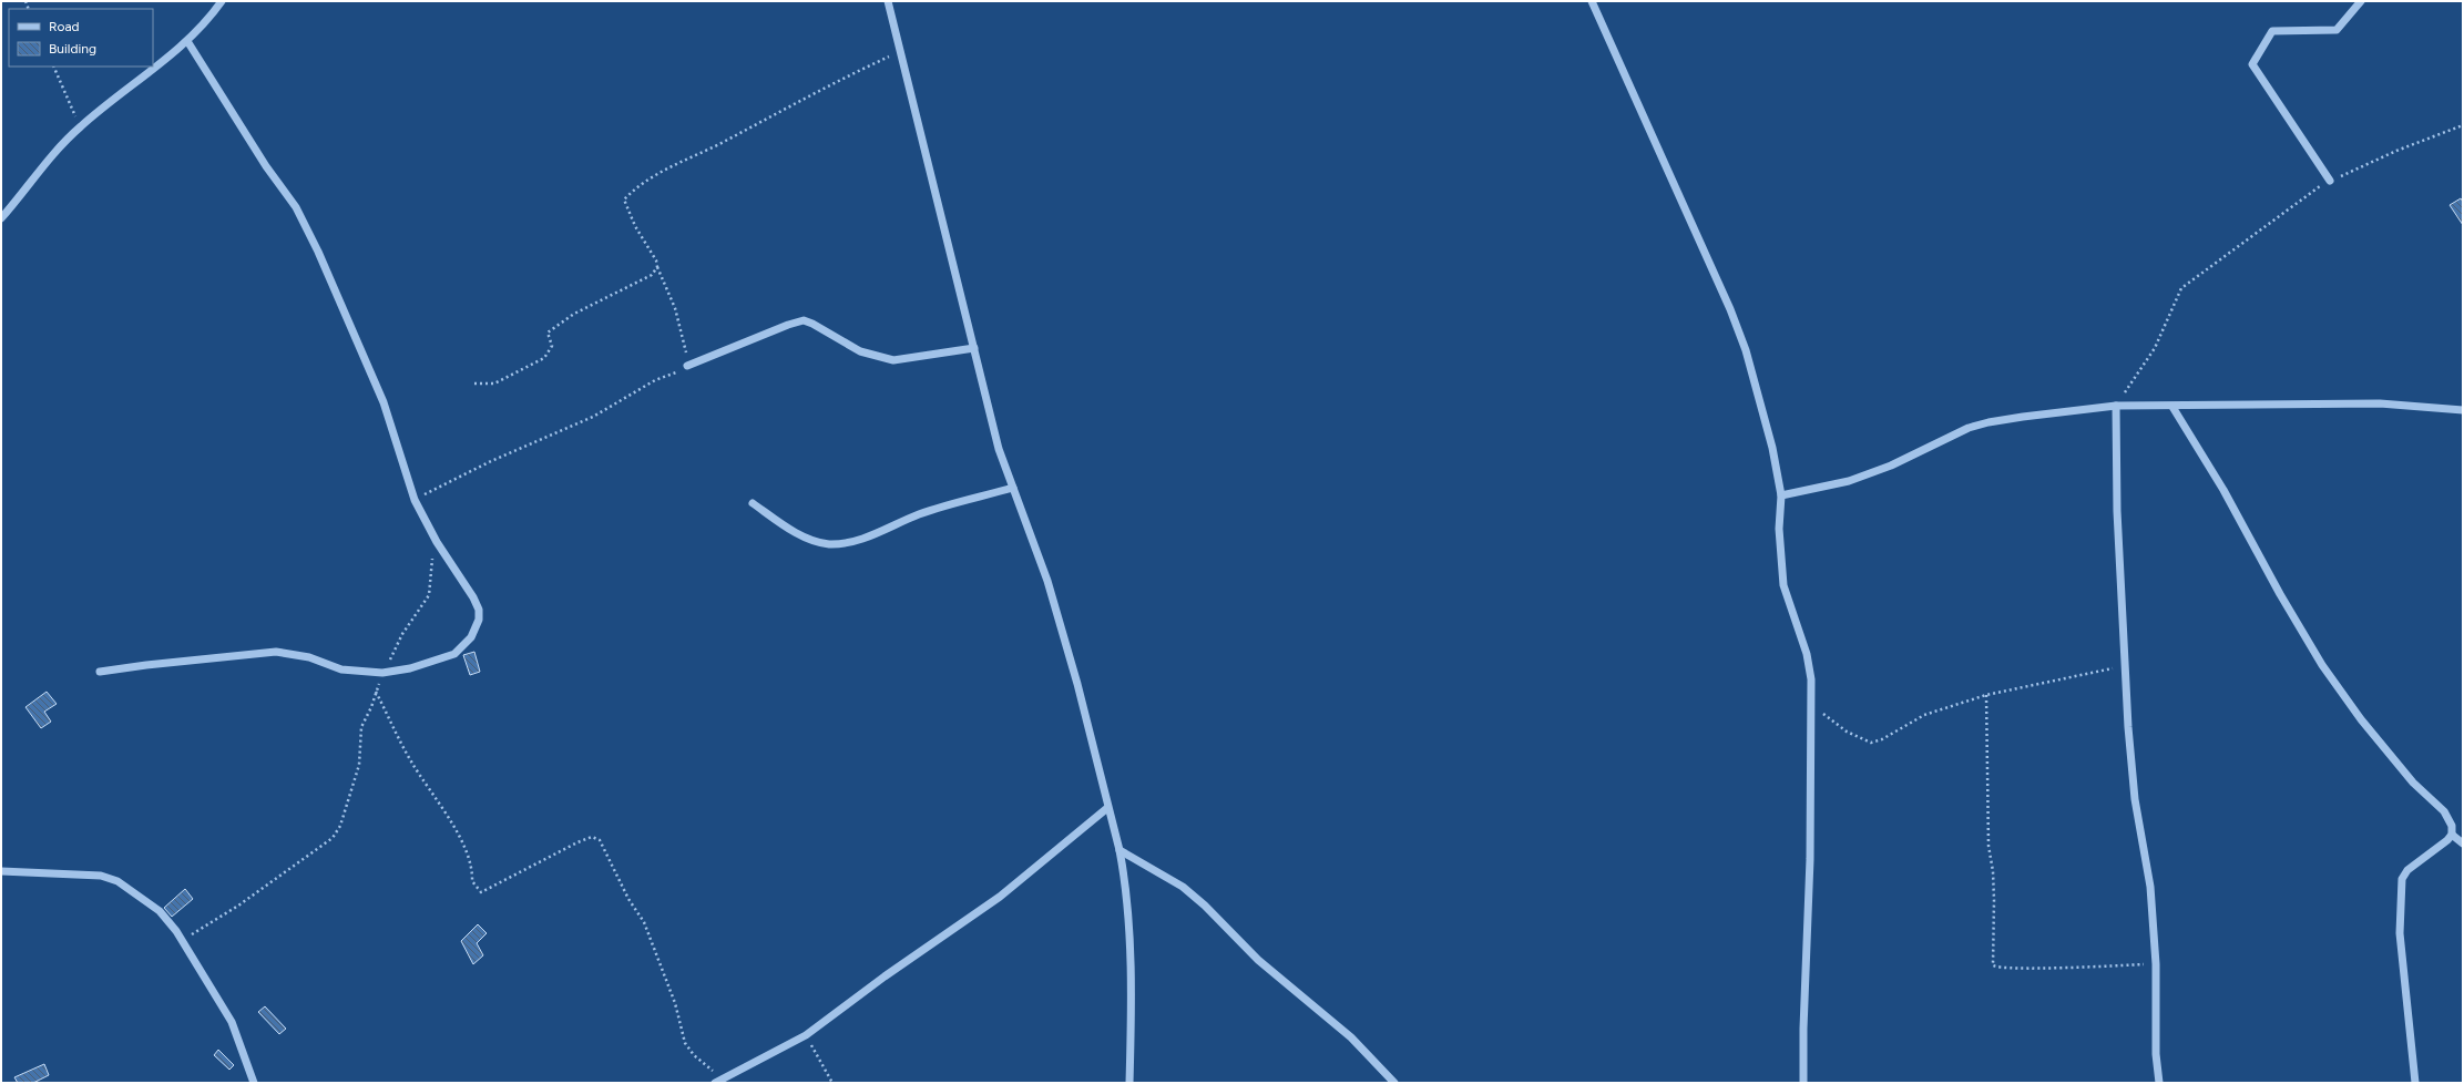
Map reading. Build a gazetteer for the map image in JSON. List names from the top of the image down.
{
  "legend": ["Road", "Building"]
}
